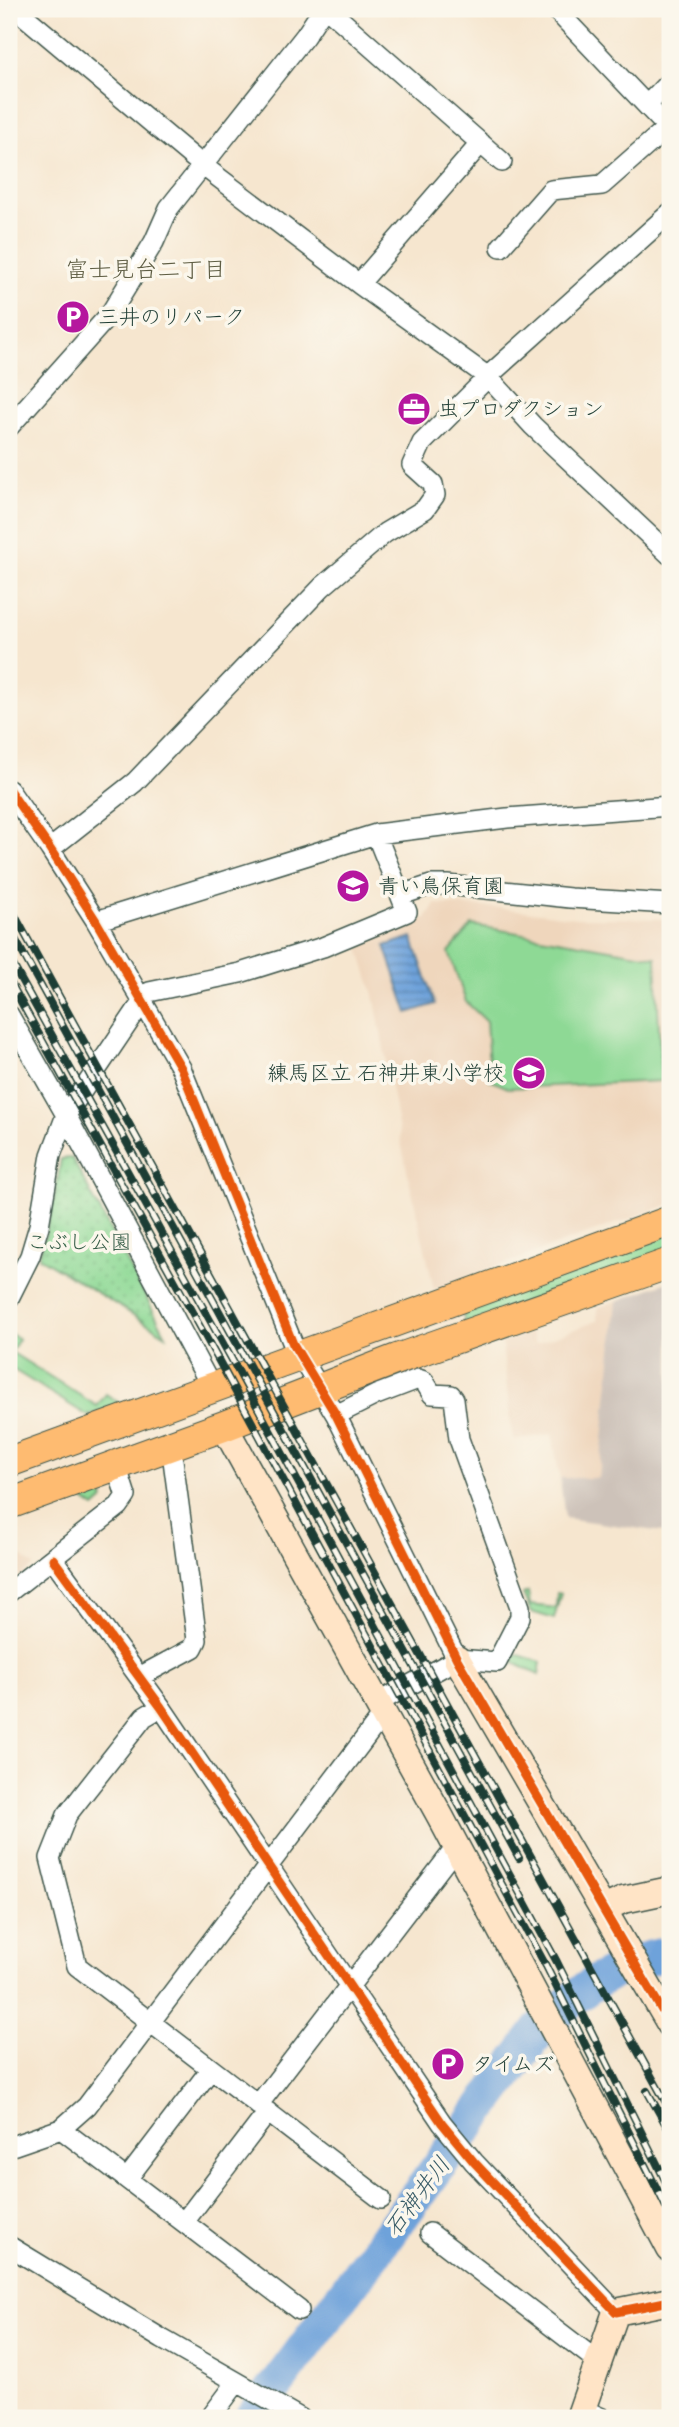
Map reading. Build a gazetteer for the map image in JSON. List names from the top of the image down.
{
  "districts": ["富士見台二丁目"],
  "water": ["石神井川"],
  "parks": ["こぶし公園"],
  "places": {
    "parking": ["三井のリパーク", "タイムズ"],
    "office": ["虫プロダクション"],
    "school or university": ["青い鳥保育園", "練馬区立 石神井東小学校"]
  }
}
